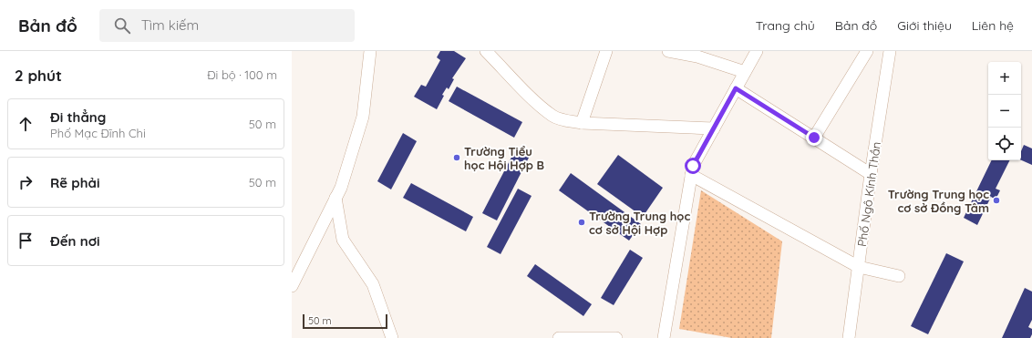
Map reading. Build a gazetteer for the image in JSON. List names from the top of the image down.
{
  "streets": {
    "street": ["Phố Ngô Kính Thần"]
  },
  "places": ["Trường Tiểu học Hội Hợp B", "Trường Trung học cơ sở Đồng Tâm", "Trường Trung học cơ sở Hội Hợp"],
  "scale_bar": "50 m",
  "page": {
    "header": "Bản đồ",
    "search": "Tìm kiếm",
    "nav": [
      "Trang chủ",
      "Bản đồ",
      "Giới thiệu",
      "Liên hệ"
    ],
    "heading": ["2 phút", "Đi bộ · 100 m"],
    "map_buttons": ["+", "−"],
    "list": [
      ["Đi thẳng", "Phố Mạc Đĩnh Chi", "50 m"],
      ["Rẽ phải", "50 m"],
      "Đến nơi"
    ],
    "scale": "50 m"
  }
}
